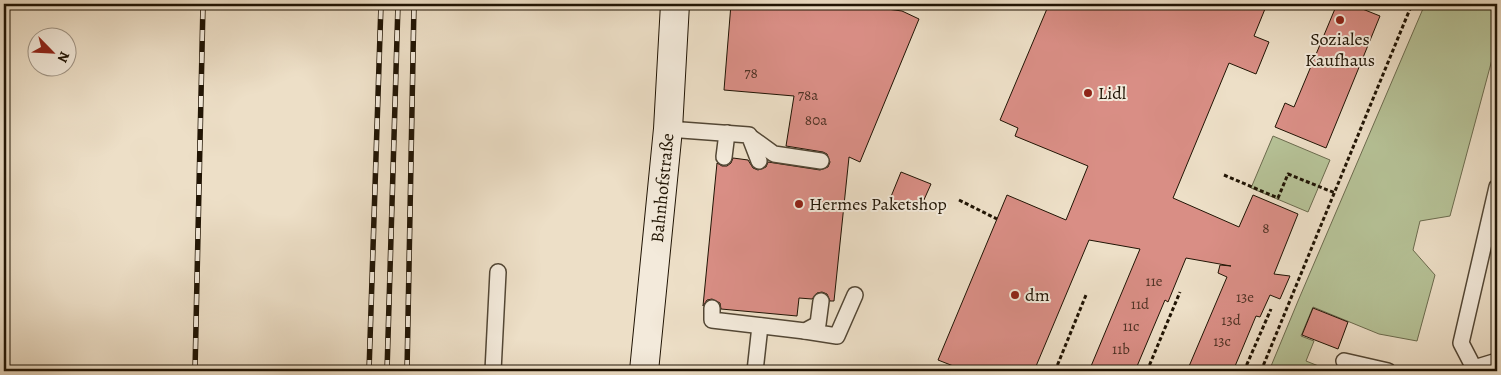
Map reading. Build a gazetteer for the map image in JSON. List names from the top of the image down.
{
  "streets": {
    "main road": ["Bahnhofstraße"]
  },
  "places": [
    "Soziales Kaufhaus",
    "Lidl",
    "Hermes Paketshop",
    "dm"
  ],
  "house_numbers": [
    "78",
    "78a",
    "80a",
    "8",
    "11e",
    "13e",
    "11d",
    "13d",
    "11c",
    "13c",
    "11b"
  ],
  "north": "bottom right"
}
